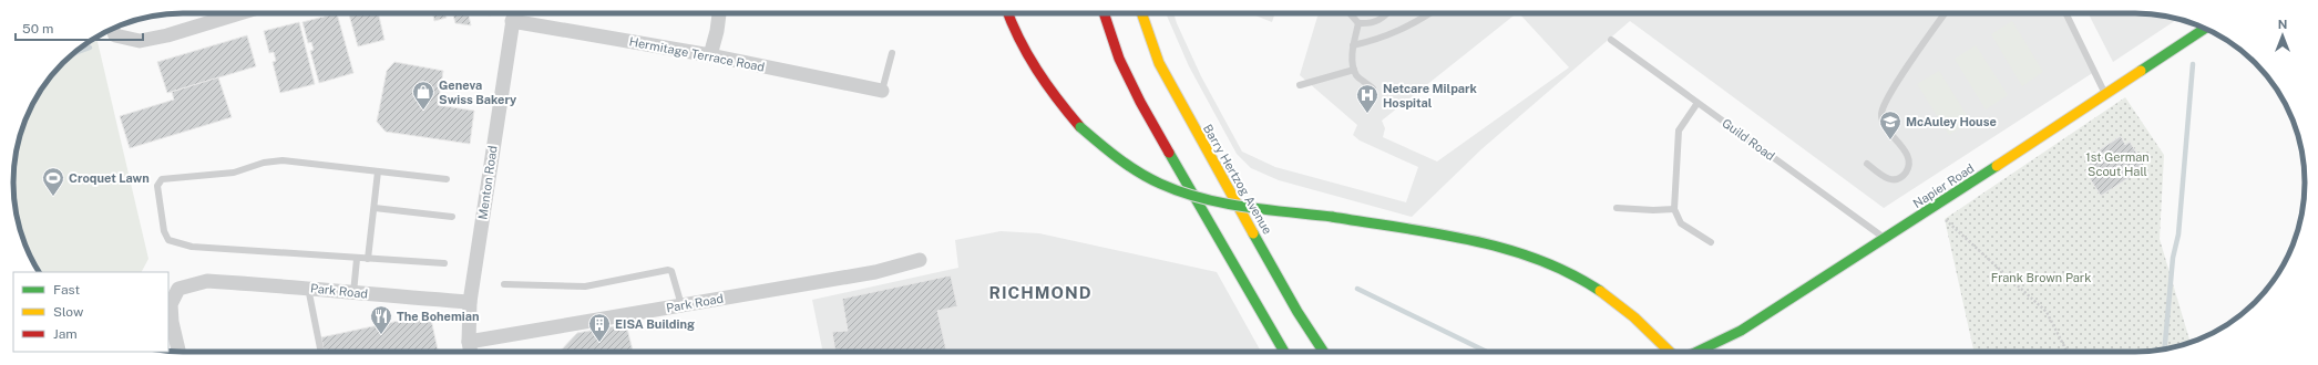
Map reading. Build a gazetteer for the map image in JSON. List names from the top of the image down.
{
  "streets": {
    "main road": ["Barry Hertzog Avenue", "Napier Road"],
    "street": ["Hermitage Terrace Road", "Menton Road", "Park Road"],
    "lane": ["Guild Road"]
  },
  "crossings": [
    ["Hermitage Terrace Road", "Menton Road"],
    ["Guild Road", "Napier Road"],
    ["Menton Road", "Park Road"]
  ],
  "districts": ["RICHMOND"],
  "parks": ["1st German Scout Hall", "Frank Brown Park"],
  "places": {
    "shop": ["Geneva Swiss Bakery"],
    "hospital": ["Netcare Milpark Hospital"],
    "school or university": ["McAuley House"],
    "sports": ["Croquet Lawn"],
    "restaurant": ["The Bohemian"],
    "building": ["EISA Building"]
  },
  "legend": ["Fast", "Slow", "Jam"],
  "scale_bar": "50 m",
  "north": "top"
}
